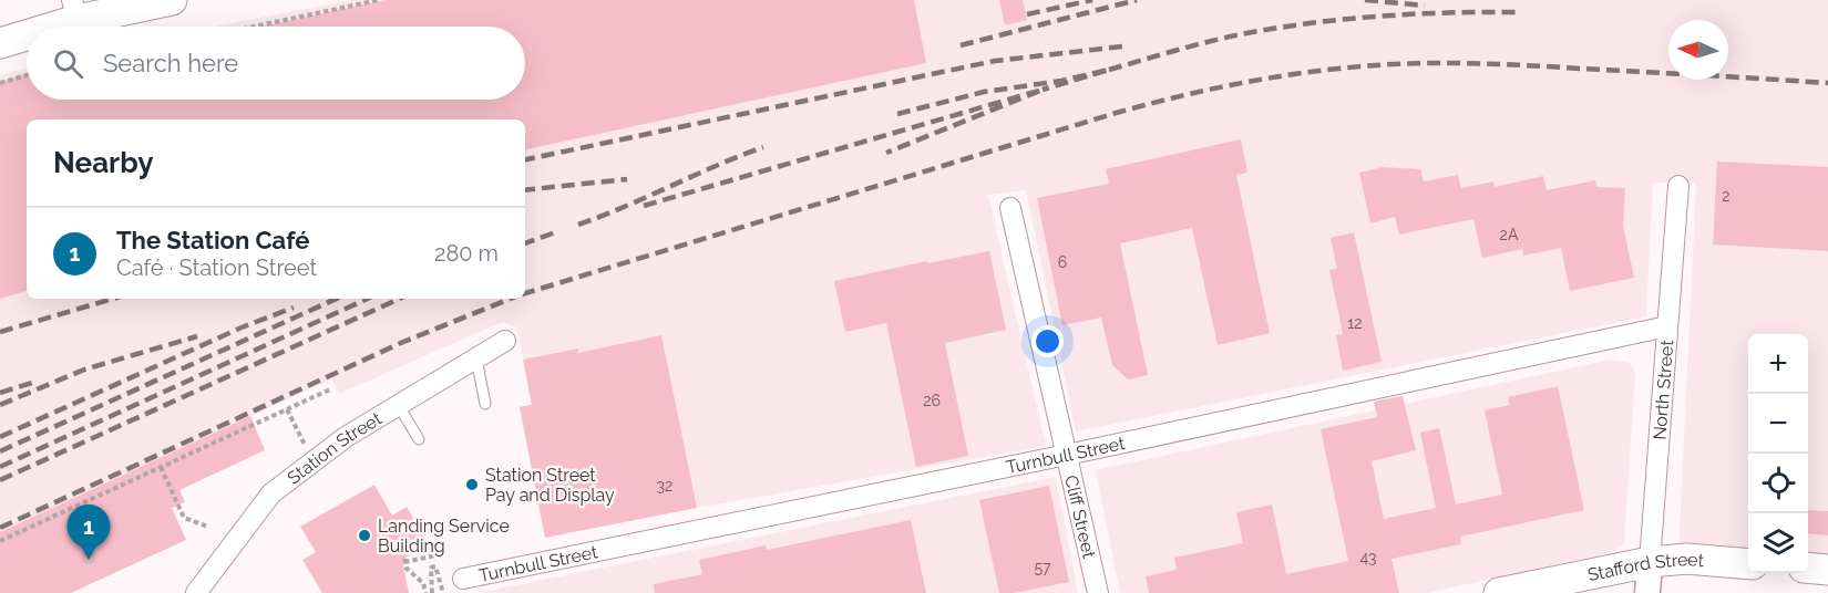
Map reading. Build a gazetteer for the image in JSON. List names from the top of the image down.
{
  "streets": {
    "main road": ["Stafford Street"],
    "street": [
      "North Street",
      "Station Street",
      "Turnbull Street",
      "Cliff Street"
    ]
  },
  "crossings": [
    ["North Street", "Turnbull Street"],
    ["North Street", "Stafford Street"],
    ["Turnbull Street", "Cliff Street"]
  ],
  "places": ["Station Street Pay and Display", "Landing Service Building"],
  "house_numbers": [
    "2",
    "2A",
    "6",
    "12",
    "26",
    "32",
    "43",
    "57"
  ],
  "north": "left",
  "page": {
    "search": "Search here",
    "heading": "Nearby",
    "list": [
      {
        "mark": "1",
        "name": "The Station Café",
        "note": "Café · Station Street",
        "value": "280 m"
      }
    ],
    "map_buttons": ["+", "−"],
    "pins": "1"
  }
}
